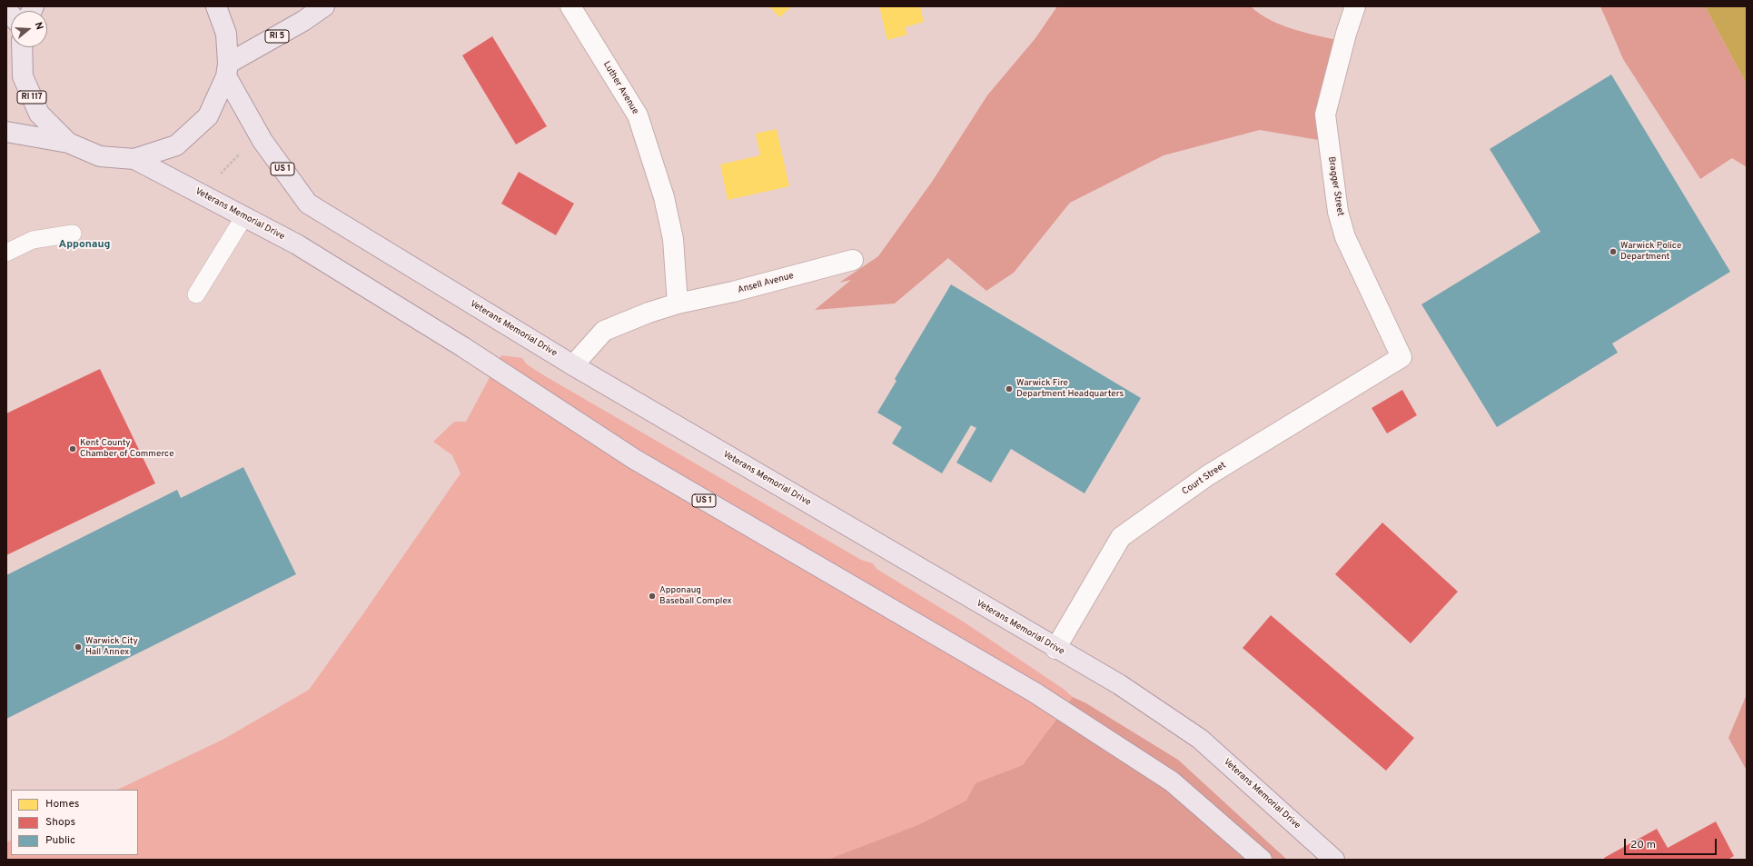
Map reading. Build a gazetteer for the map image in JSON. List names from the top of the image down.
{
  "streets": {
    "main road": [
      "RI 5",
      "RI 117",
      "US 1",
      "Veterans Memorial Drive"
    ],
    "street": [
      "Luther Avenue",
      "Bragger Street",
      "Ansell Avenue",
      "Court Street"
    ]
  },
  "crossings": [
    ["RI 5", "US 1"],
    ["RI 5", "Veterans Memorial Drive"],
    ["Luther Avenue", "Ansell Avenue"],
    ["RI 117", "US 1"],
    ["US 1", "Veterans Memorial Drive"],
    ["Bragger Street", "Court Street"],
    ["Veterans Memorial Drive", "Ansell Avenue"],
    ["Veterans Memorial Drive", "Court Street"]
  ],
  "districts": ["Apponaug"],
  "places": [
    "Warwick Police Department",
    "Warwick Fire Department Headquarters",
    "Kent County Chamber of Commerce",
    "Apponaug Baseball Complex",
    "Warwick City Hall Annex"
  ],
  "legend": ["Homes", "Shops", "Public"],
  "scale_bar": "20 m",
  "north": "right"
}
